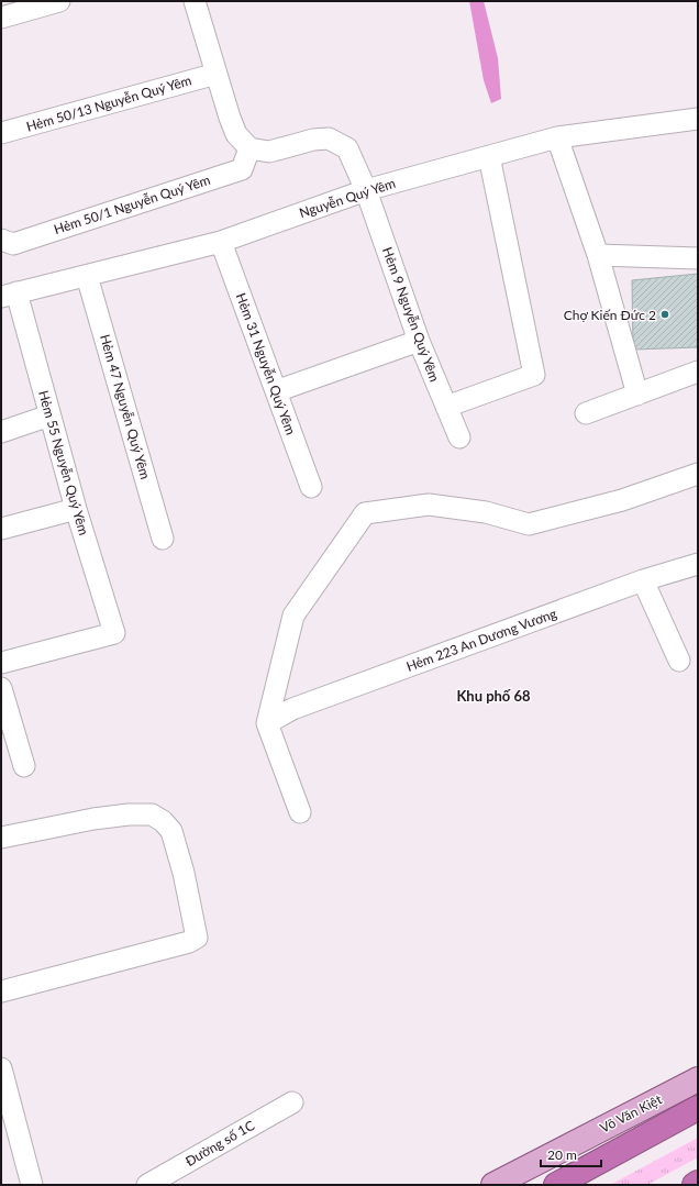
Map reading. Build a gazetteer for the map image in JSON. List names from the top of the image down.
{
  "streets": {
    "highway": ["Võ Văn Kiệt"],
    "street": [
      "Hẻm 50/13 Nguyễn Quý Yêm",
      "Nguyễn Quý Yêm",
      "Hẻm 50/1 Nguyễn Quý Yêm",
      "Hẻm 9 Nguyễn Quý Yêm",
      "Hẻm 31 Nguyễn Quý Yêm",
      "Hẻm 47 Nguyễn Quý Yêm",
      "Hẻm 55 Nguyễn Quý Yêm",
      "Hẻm 223 An Dương Vương",
      "Đường số 1C"
    ]
  },
  "crossings": [
    ["Nguyễn Quý Yêm", "Hẻm 9 Nguyễn Quý Yêm"],
    ["Nguyễn Quý Yêm", "Hẻm 31 Nguyễn Quý Yêm"],
    ["Nguyễn Quý Yêm", "Hẻm 47 Nguyễn Quý Yêm"],
    ["Nguyễn Quý Yêm", "Hẻm 55 Nguyễn Quý Yêm"],
    ["Hẻm 50/1 Nguyễn Quý Yêm", "Hẻm 9 Nguyễn Quý Yêm"]
  ],
  "districts": ["Khu phố 68"],
  "places": ["Chợ Kiến Đức 2"],
  "scale_bar": "20 m"
}
